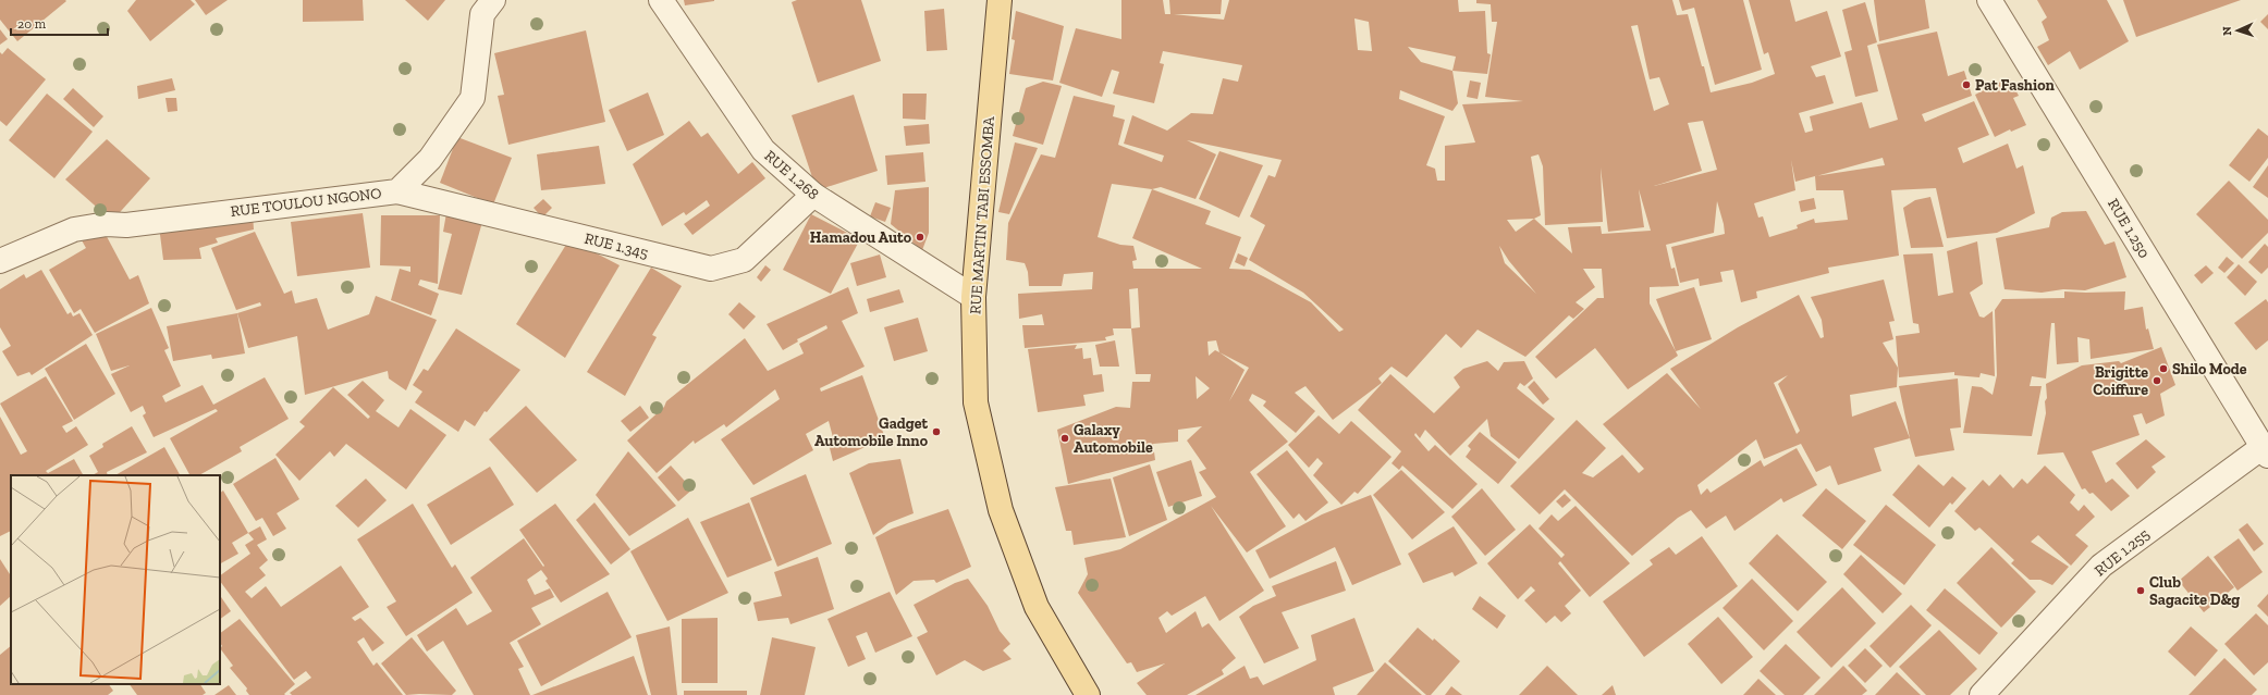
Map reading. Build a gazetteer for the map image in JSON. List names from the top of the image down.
{
  "streets": {
    "main road": ["RUE MARTIN TABI ESSOMBA"],
    "street": [
      "RUE 1.268",
      "RUE TOULOU NGONO",
      "RUE 1.250",
      "RUE 1.345",
      "RUE 1.255"
    ]
  },
  "crossings": [
    ["RUE 1.268", "RUE MARTIN TABI ESSOMBA"],
    ["RUE 1.268", "RUE 1.345"],
    ["RUE TOULOU NGONO", "RUE 1.345"],
    ["RUE 1.250", "RUE 1.255"]
  ],
  "places": [
    "Pat Fashion",
    "Hamadou Auto",
    "Shilo Mode",
    "Brigitte Coiffure",
    "Gadget Automobile Inno",
    "Galaxy Automobile",
    "Club Sagacite D&g"
  ],
  "scale_bar": "20 m",
  "north": "left"
}
